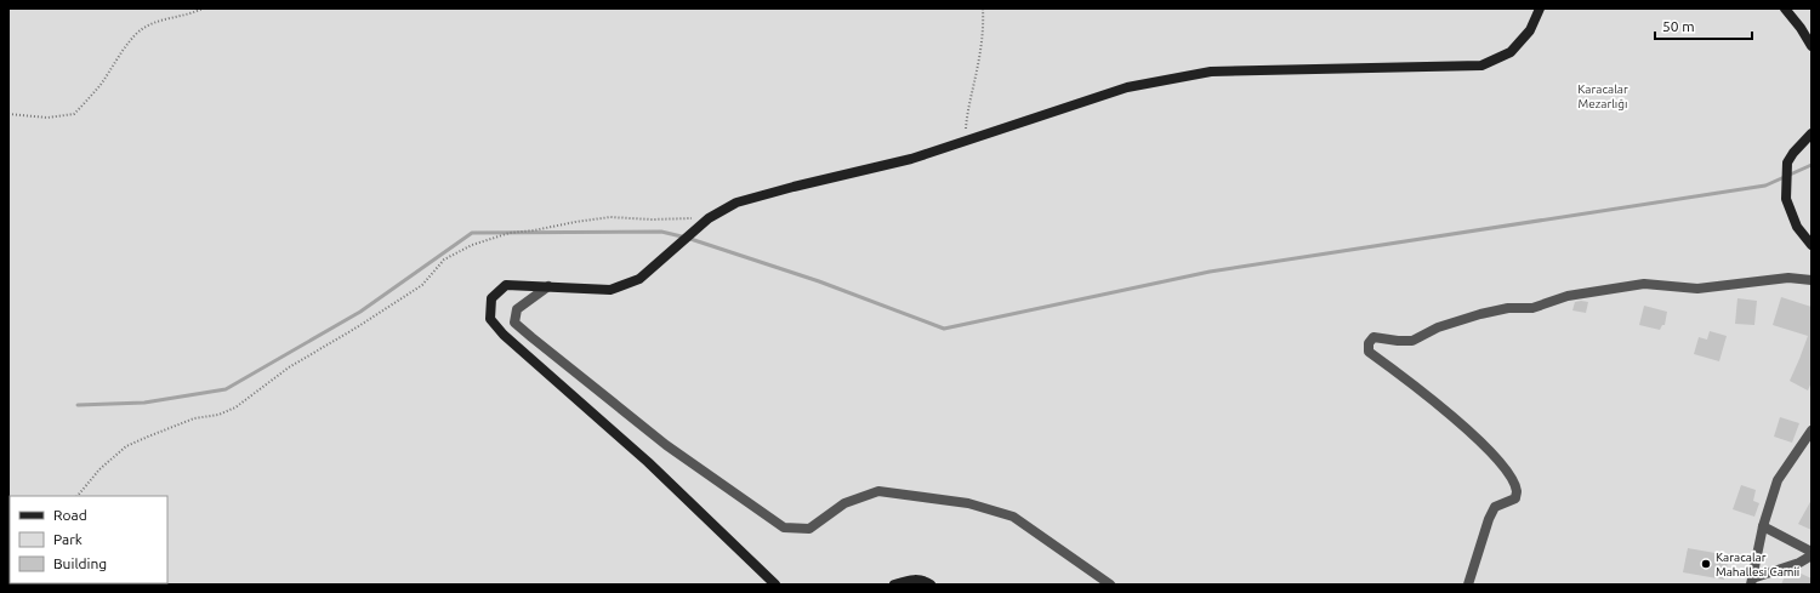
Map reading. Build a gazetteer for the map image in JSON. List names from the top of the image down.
{
  "parks": ["Karacalar Mezarlığı"],
  "places": ["Karacalar Mahallesi Camii"],
  "legend": ["Road", "Park", "Building"],
  "scale_bar": "50 m"
}
